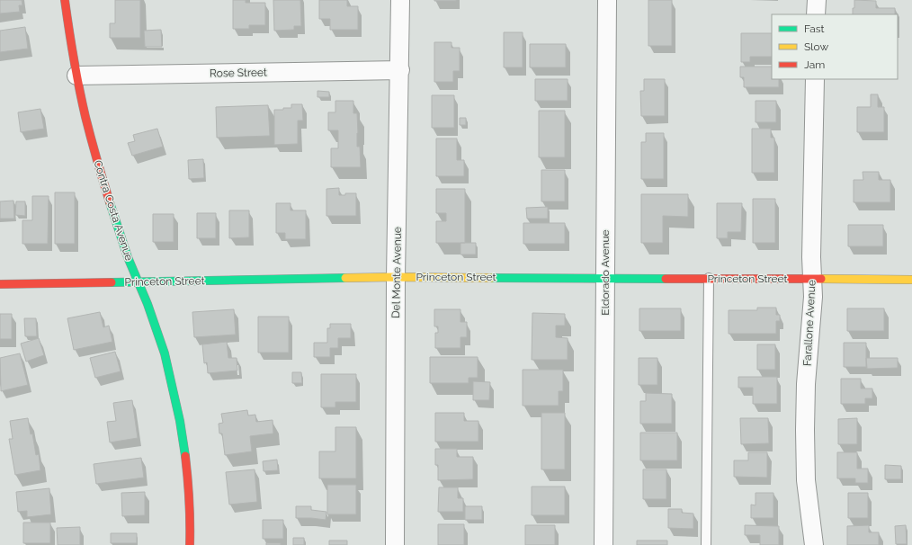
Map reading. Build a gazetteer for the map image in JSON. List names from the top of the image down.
{
  "streets": {
    "street": [
      "Rose Street",
      "Contra Costa Avenue",
      "Del Monte Avenue",
      "Eldorado Avenue",
      "Princeton Street",
      "Farallone Avenue"
    ]
  },
  "crossings": [
    ["Rose Street", "Contra Costa Avenue"],
    ["Rose Street", "Del Monte Avenue"],
    ["Contra Costa Avenue", "Princeton Street"],
    ["Del Monte Avenue", "Princeton Street"],
    ["Eldorado Avenue", "Princeton Street"],
    ["Princeton Street", "Farallone Avenue"]
  ],
  "legend": ["Fast", "Slow", "Jam"]
}
